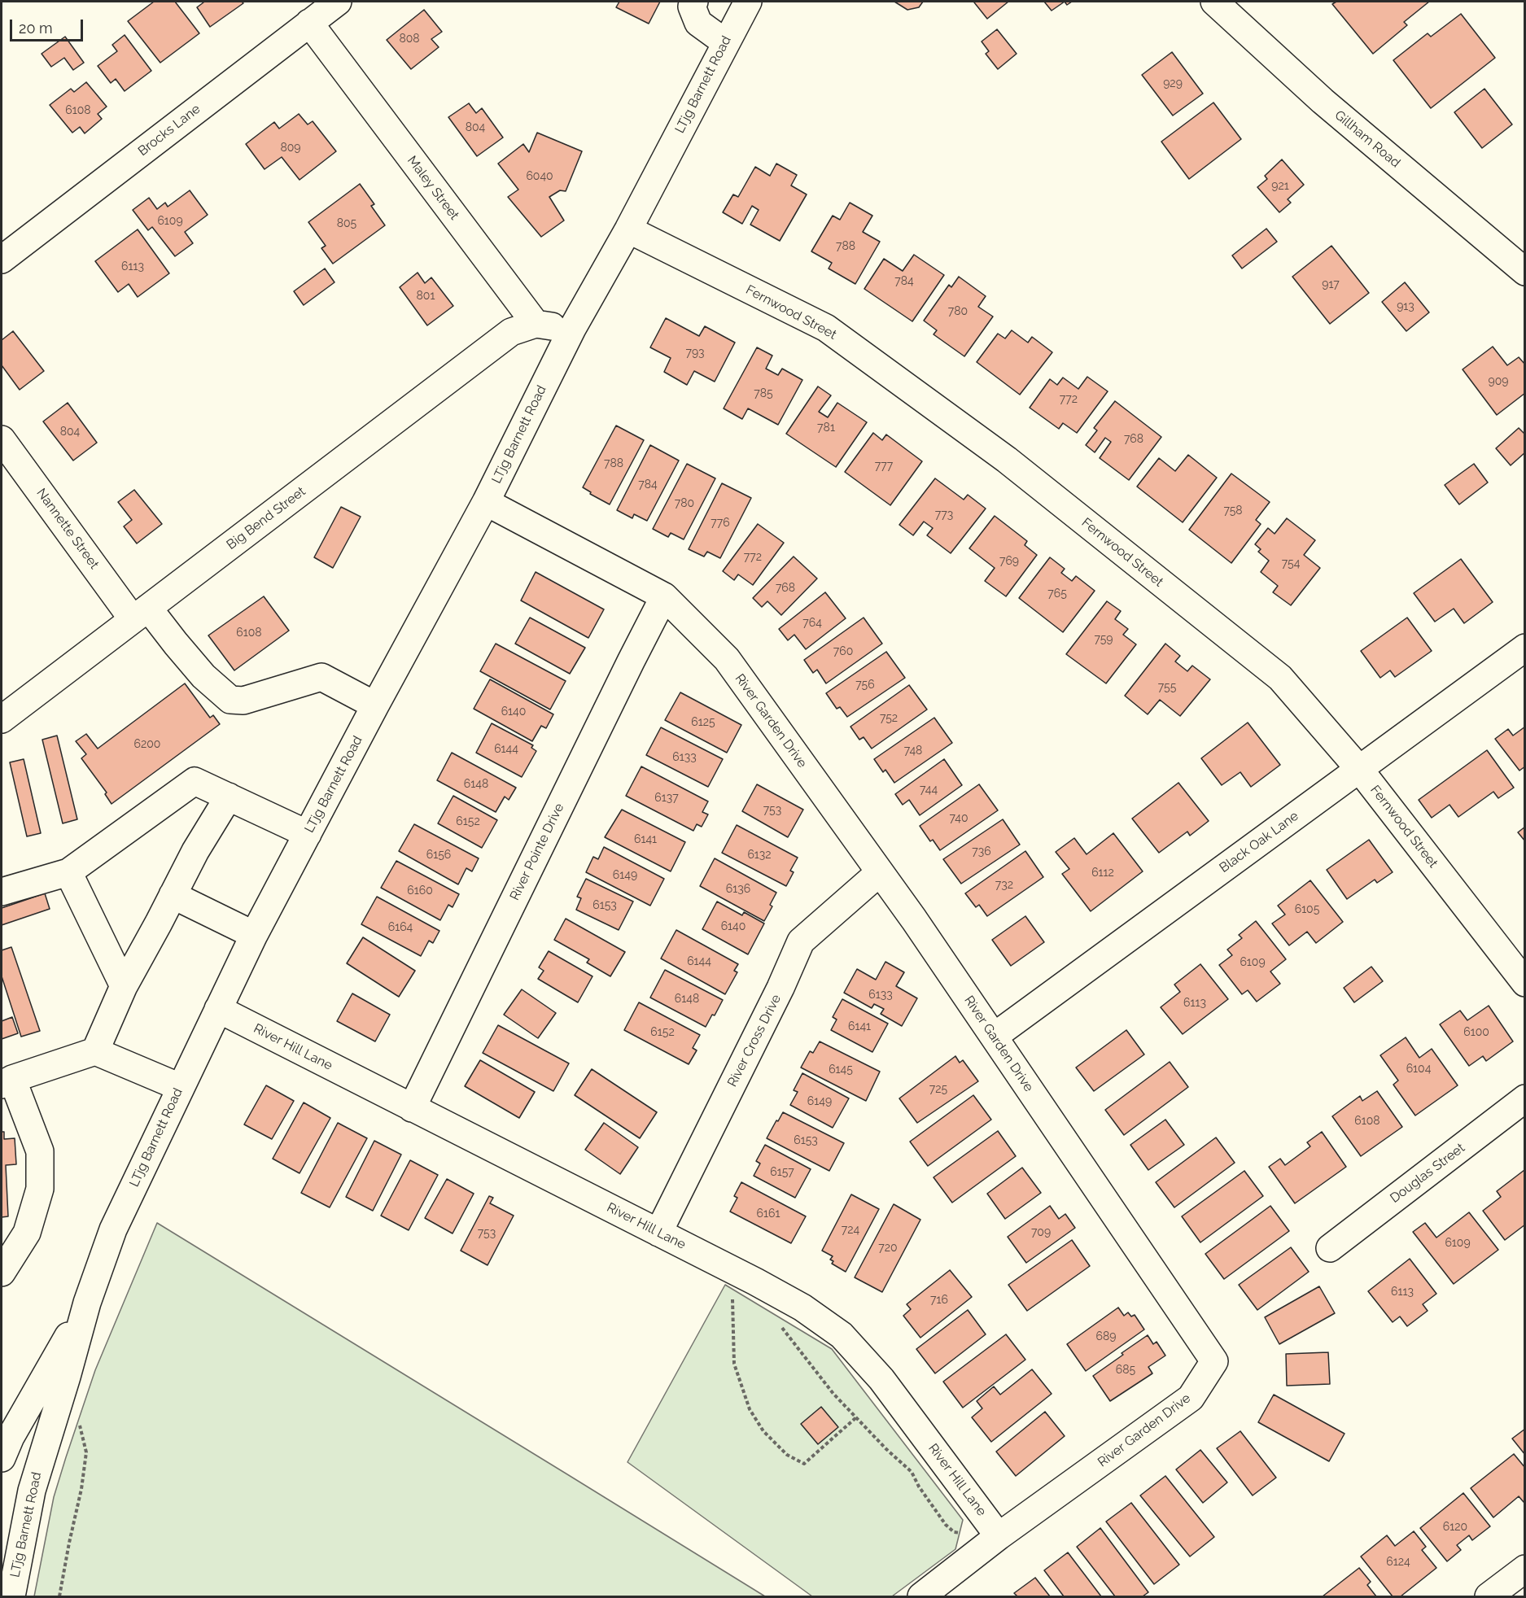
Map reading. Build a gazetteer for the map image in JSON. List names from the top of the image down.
{
  "streets": {
    "street": [
      "LTjg Barnett Road",
      "Brocks Lane",
      "Gillham Road",
      "Maley Street",
      "Fernwood Street",
      "Big Bend Street",
      "Nannette Street",
      "River Garden Drive",
      "Black Oak Lane",
      "River Pointe Drive",
      "River Cross Drive",
      "River Hill Lane",
      "Douglas Street"
    ]
  },
  "crossings": [
    ["LTjg Barnett Road", "Fernwood Street"],
    ["LTjg Barnett Road", "Nannette Street"],
    ["LTjg Barnett Road", "River Garden Drive"],
    ["LTjg Barnett Road", "River Hill Lane"],
    ["Brocks Lane", "Maley Street"],
    ["Maley Street", "Big Bend Street"],
    ["Fernwood Street", "Black Oak Lane"],
    ["Big Bend Street", "Nannette Street"],
    ["River Garden Drive", "Black Oak Lane"],
    ["River Garden Drive", "River Pointe Drive"],
    ["River Garden Drive", "River Cross Drive"],
    ["River Garden Drive", "River Hill Lane"],
    ["River Pointe Drive", "River Hill Lane"],
    ["River Cross Drive", "River Hill Lane"]
  ],
  "house_numbers": [
    "808",
    "929",
    "6108",
    "804",
    "809",
    "6040",
    "921",
    "6109",
    "805",
    "788",
    "6113",
    "784",
    "917",
    "801",
    "913",
    "780",
    "793",
    "909",
    "785",
    "772",
    "781",
    "804",
    "768",
    "788",
    "777",
    "784",
    "780",
    "758",
    "773",
    "776",
    "772",
    "769",
    "754",
    "768",
    "765",
    "764",
    "6108",
    "759",
    "760",
    "756",
    "755",
    "6140",
    "752",
    "6125",
    "6200",
    "6144",
    "748",
    "6133",
    "6148",
    "744",
    "6137",
    "753",
    "740",
    "6152",
    "6141",
    "736",
    "6156",
    "6132",
    "6112",
    "6149",
    "732",
    "6136",
    "6160",
    "6153",
    "6105",
    "6140",
    "6164",
    "6144",
    "6109",
    "6133",
    "6148",
    "6113",
    "6141",
    "6152",
    "6100",
    "6104",
    "6145",
    "725",
    "6149",
    "6108",
    "6153",
    "6157",
    "6161",
    "724",
    "709",
    "753",
    "6109",
    "720",
    "6113",
    "716",
    "689",
    "685",
    "6120",
    "6124"
  ],
  "scale_bar": "20 m"
}
